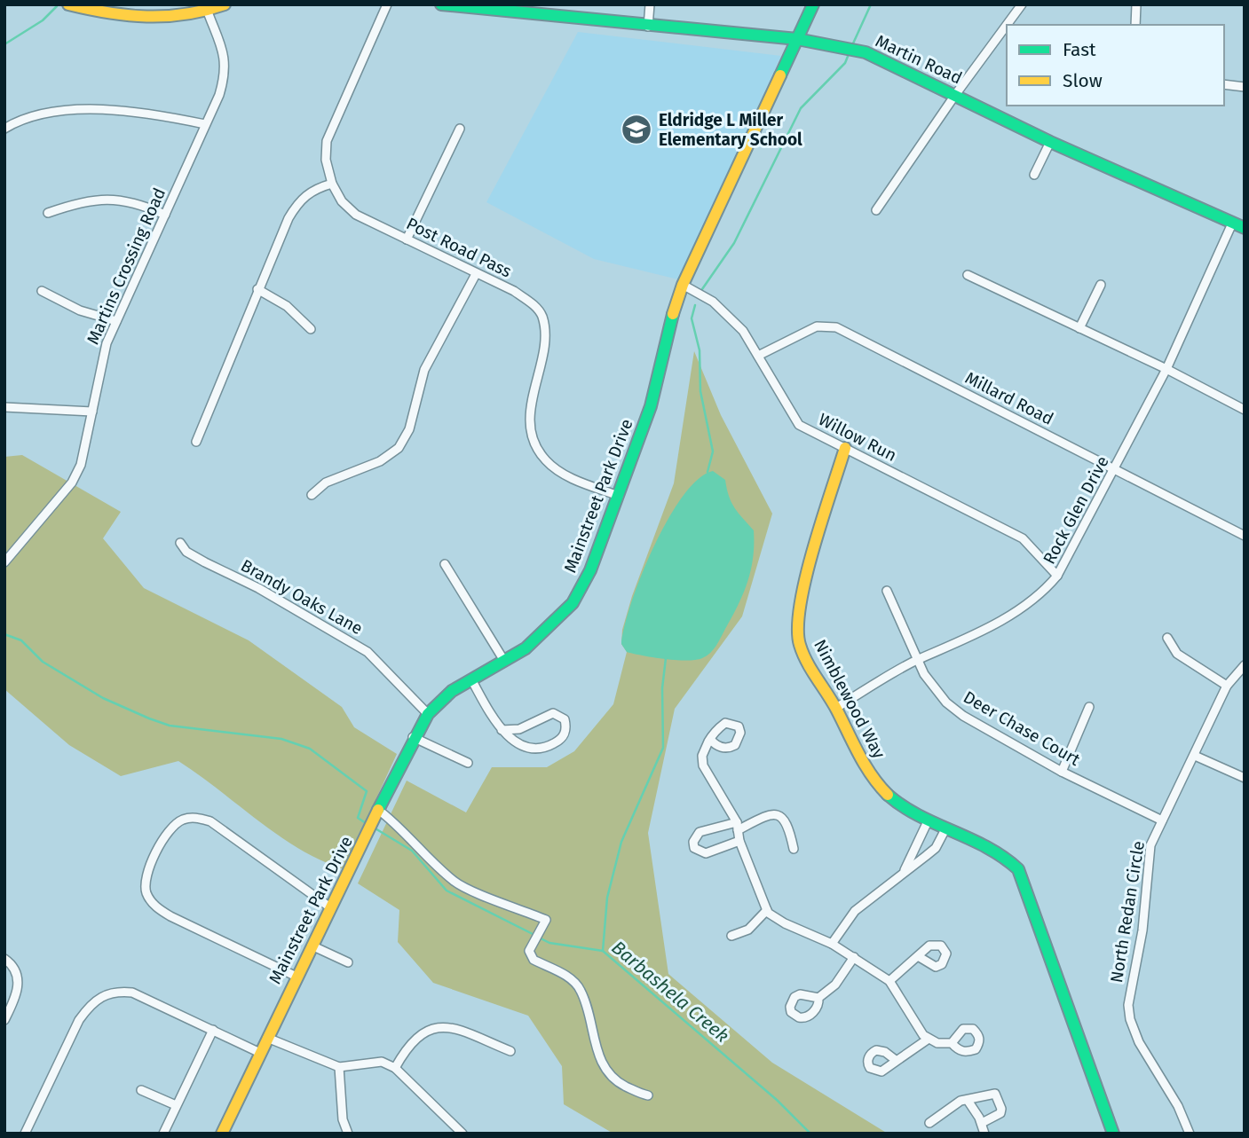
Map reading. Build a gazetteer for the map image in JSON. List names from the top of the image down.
{
  "streets": {
    "street": [
      "Martin Road",
      "Post Road Pass",
      "Martins Crossing Road",
      "Millard Road",
      "Willow Run",
      "Mainstreet Park Drive",
      "Rock Glen Drive",
      "Brandy Oaks Lane",
      "Nimblewood Way",
      "Deer Chase Court",
      "North Redan Circle"
    ]
  },
  "crossings": [
    ["Martin Road", "Mainstreet Park Drive"],
    ["Martin Road", "Rock Glen Drive"],
    ["Post Road Pass", "Mainstreet Park Drive"],
    ["Millard Road", "Willow Run"],
    ["Millard Road", "Rock Glen Drive"],
    ["Willow Run", "Mainstreet Park Drive"],
    ["Willow Run", "Rock Glen Drive"],
    ["Willow Run", "Nimblewood Way"],
    ["Mainstreet Park Drive", "Brandy Oaks Lane"],
    ["Rock Glen Drive", "Nimblewood Way"],
    ["Rock Glen Drive", "Deer Chase Court"],
    ["Deer Chase Court", "North Redan Circle"]
  ],
  "water": ["Barbashela Creek"],
  "places": {
    "school or university": ["Eldridge L Miller Elementary School"]
  },
  "legend": ["Fast", "Slow"]
}
